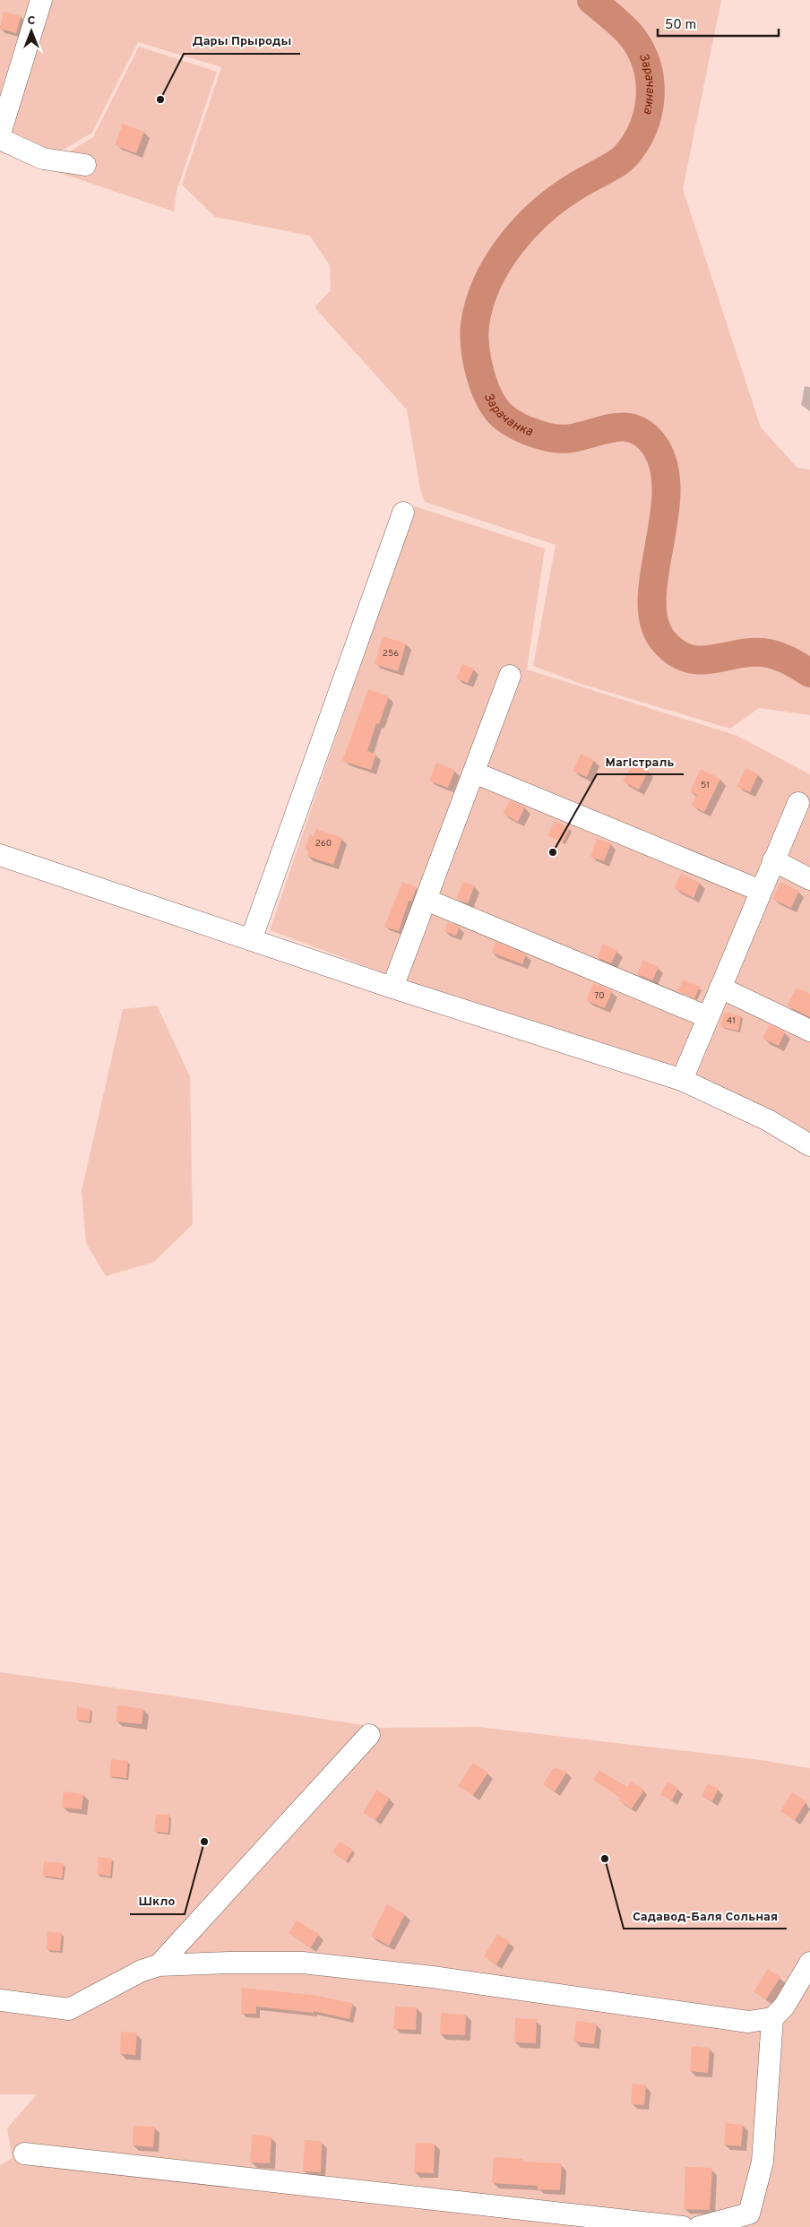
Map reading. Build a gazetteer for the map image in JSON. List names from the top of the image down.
{
  "water": ["Зарачанка"],
  "places": [
    "Дары Прыроды",
    "Магістраль",
    "Шкло",
    "Садавод-Баля Сольная"
  ],
  "house_numbers": [
    "256",
    "51",
    "260",
    "70",
    "41"
  ],
  "scale_bar": "50 m",
  "north": "top"
}
